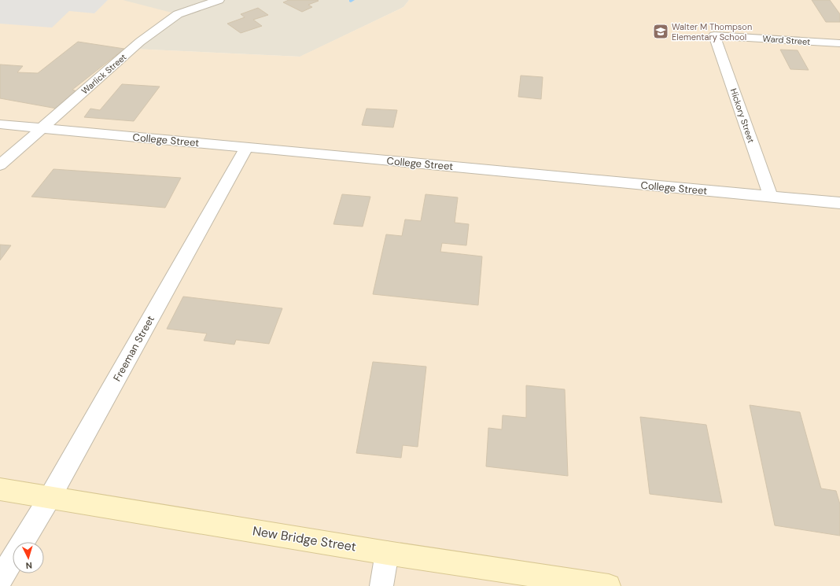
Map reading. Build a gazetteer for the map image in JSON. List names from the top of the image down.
{
  "streets": {
    "main road": ["New Bridge Street"],
    "street": [
      "Ward Street",
      "Warlick Street",
      "Hickory Street",
      "College Street",
      "Freeman Street"
    ]
  },
  "crossings": [
    ["Ward Street", "Hickory Street"],
    ["Warlick Street", "College Street"],
    ["Hickory Street", "College Street"],
    ["College Street", "Freeman Street"],
    ["Freeman Street", "New Bridge Street"]
  ],
  "places": {
    "school or university": ["Walter M Thompson Elementary School"]
  },
  "north": "bottom"
}
